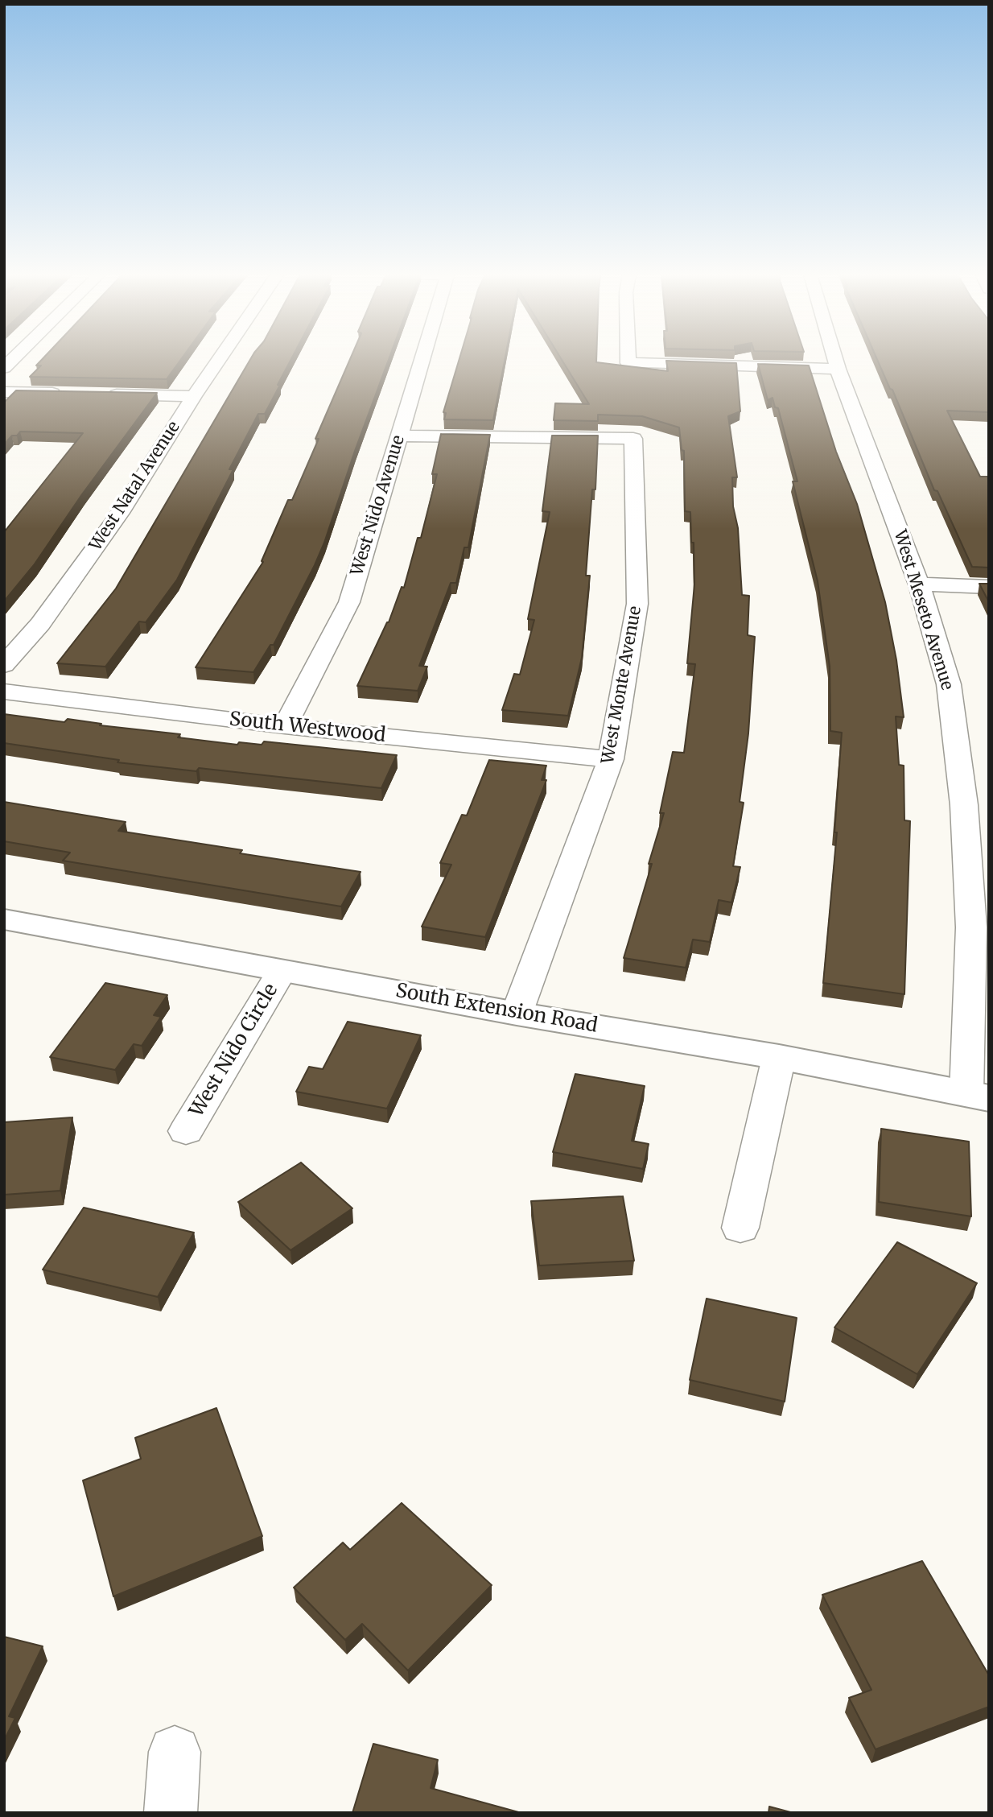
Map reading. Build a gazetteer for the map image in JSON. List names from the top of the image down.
{
  "streets": {
    "street": [
      "West Natal Avenue",
      "West Nido Avenue",
      "West Meseto Avenue",
      "West Monte Avenue",
      "South Westwood",
      "South Extension Road",
      "West Nido Circle"
    ]
  },
  "crossings": [
    ["West Nido Avenue", "West Monte Avenue"],
    ["West Nido Avenue", "South Westwood"],
    ["West Meseto Avenue", "South Extension Road"],
    ["West Monte Avenue", "South Westwood"],
    ["West Monte Avenue", "South Extension Road"],
    ["South Extension Road", "West Nido Circle"]
  ]
}
